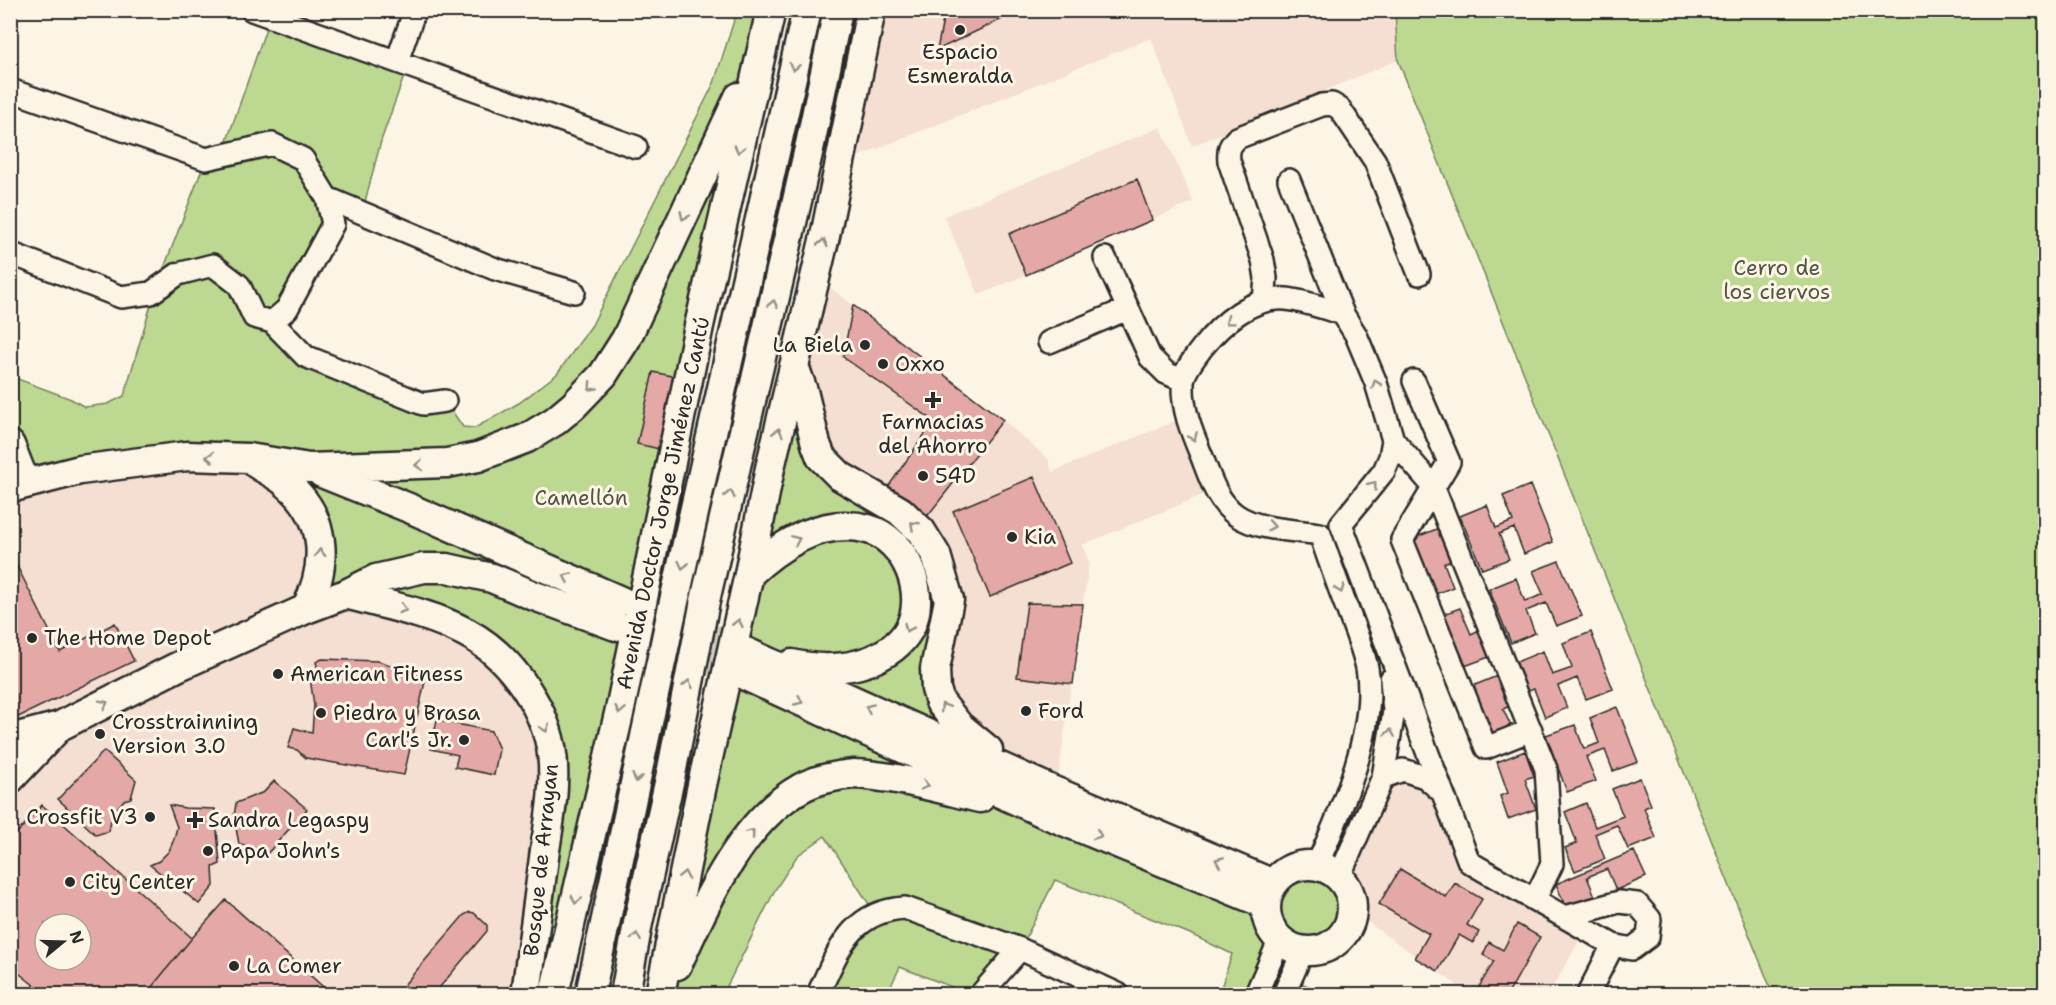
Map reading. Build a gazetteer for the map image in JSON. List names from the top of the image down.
{
  "streets": {
    "street": ["Avenida Doctor Jorge Jiménez Cantú", "Bosque de Arrayan"]
  },
  "one_way": ["Bosque de Arrayan"],
  "parks": ["Cerro de los ciervos", "Camellón"],
  "places": {
    "other": [
      "Espacio Esmeralda",
      "La Biela",
      "Oxxo",
      "54D",
      "Kia",
      "The Home Depot",
      "American Fitness",
      "Ford",
      "Piedra y Brasa",
      "Crosstrainning Version 3.0",
      "Carl's Jr.",
      "Crossfit V3",
      "Papa John's",
      "City Center",
      "La Comer"
    ],
    "health": ["Farmacias del Ahorro", "Sandra Legaspy"]
  },
  "north": "right"
}
